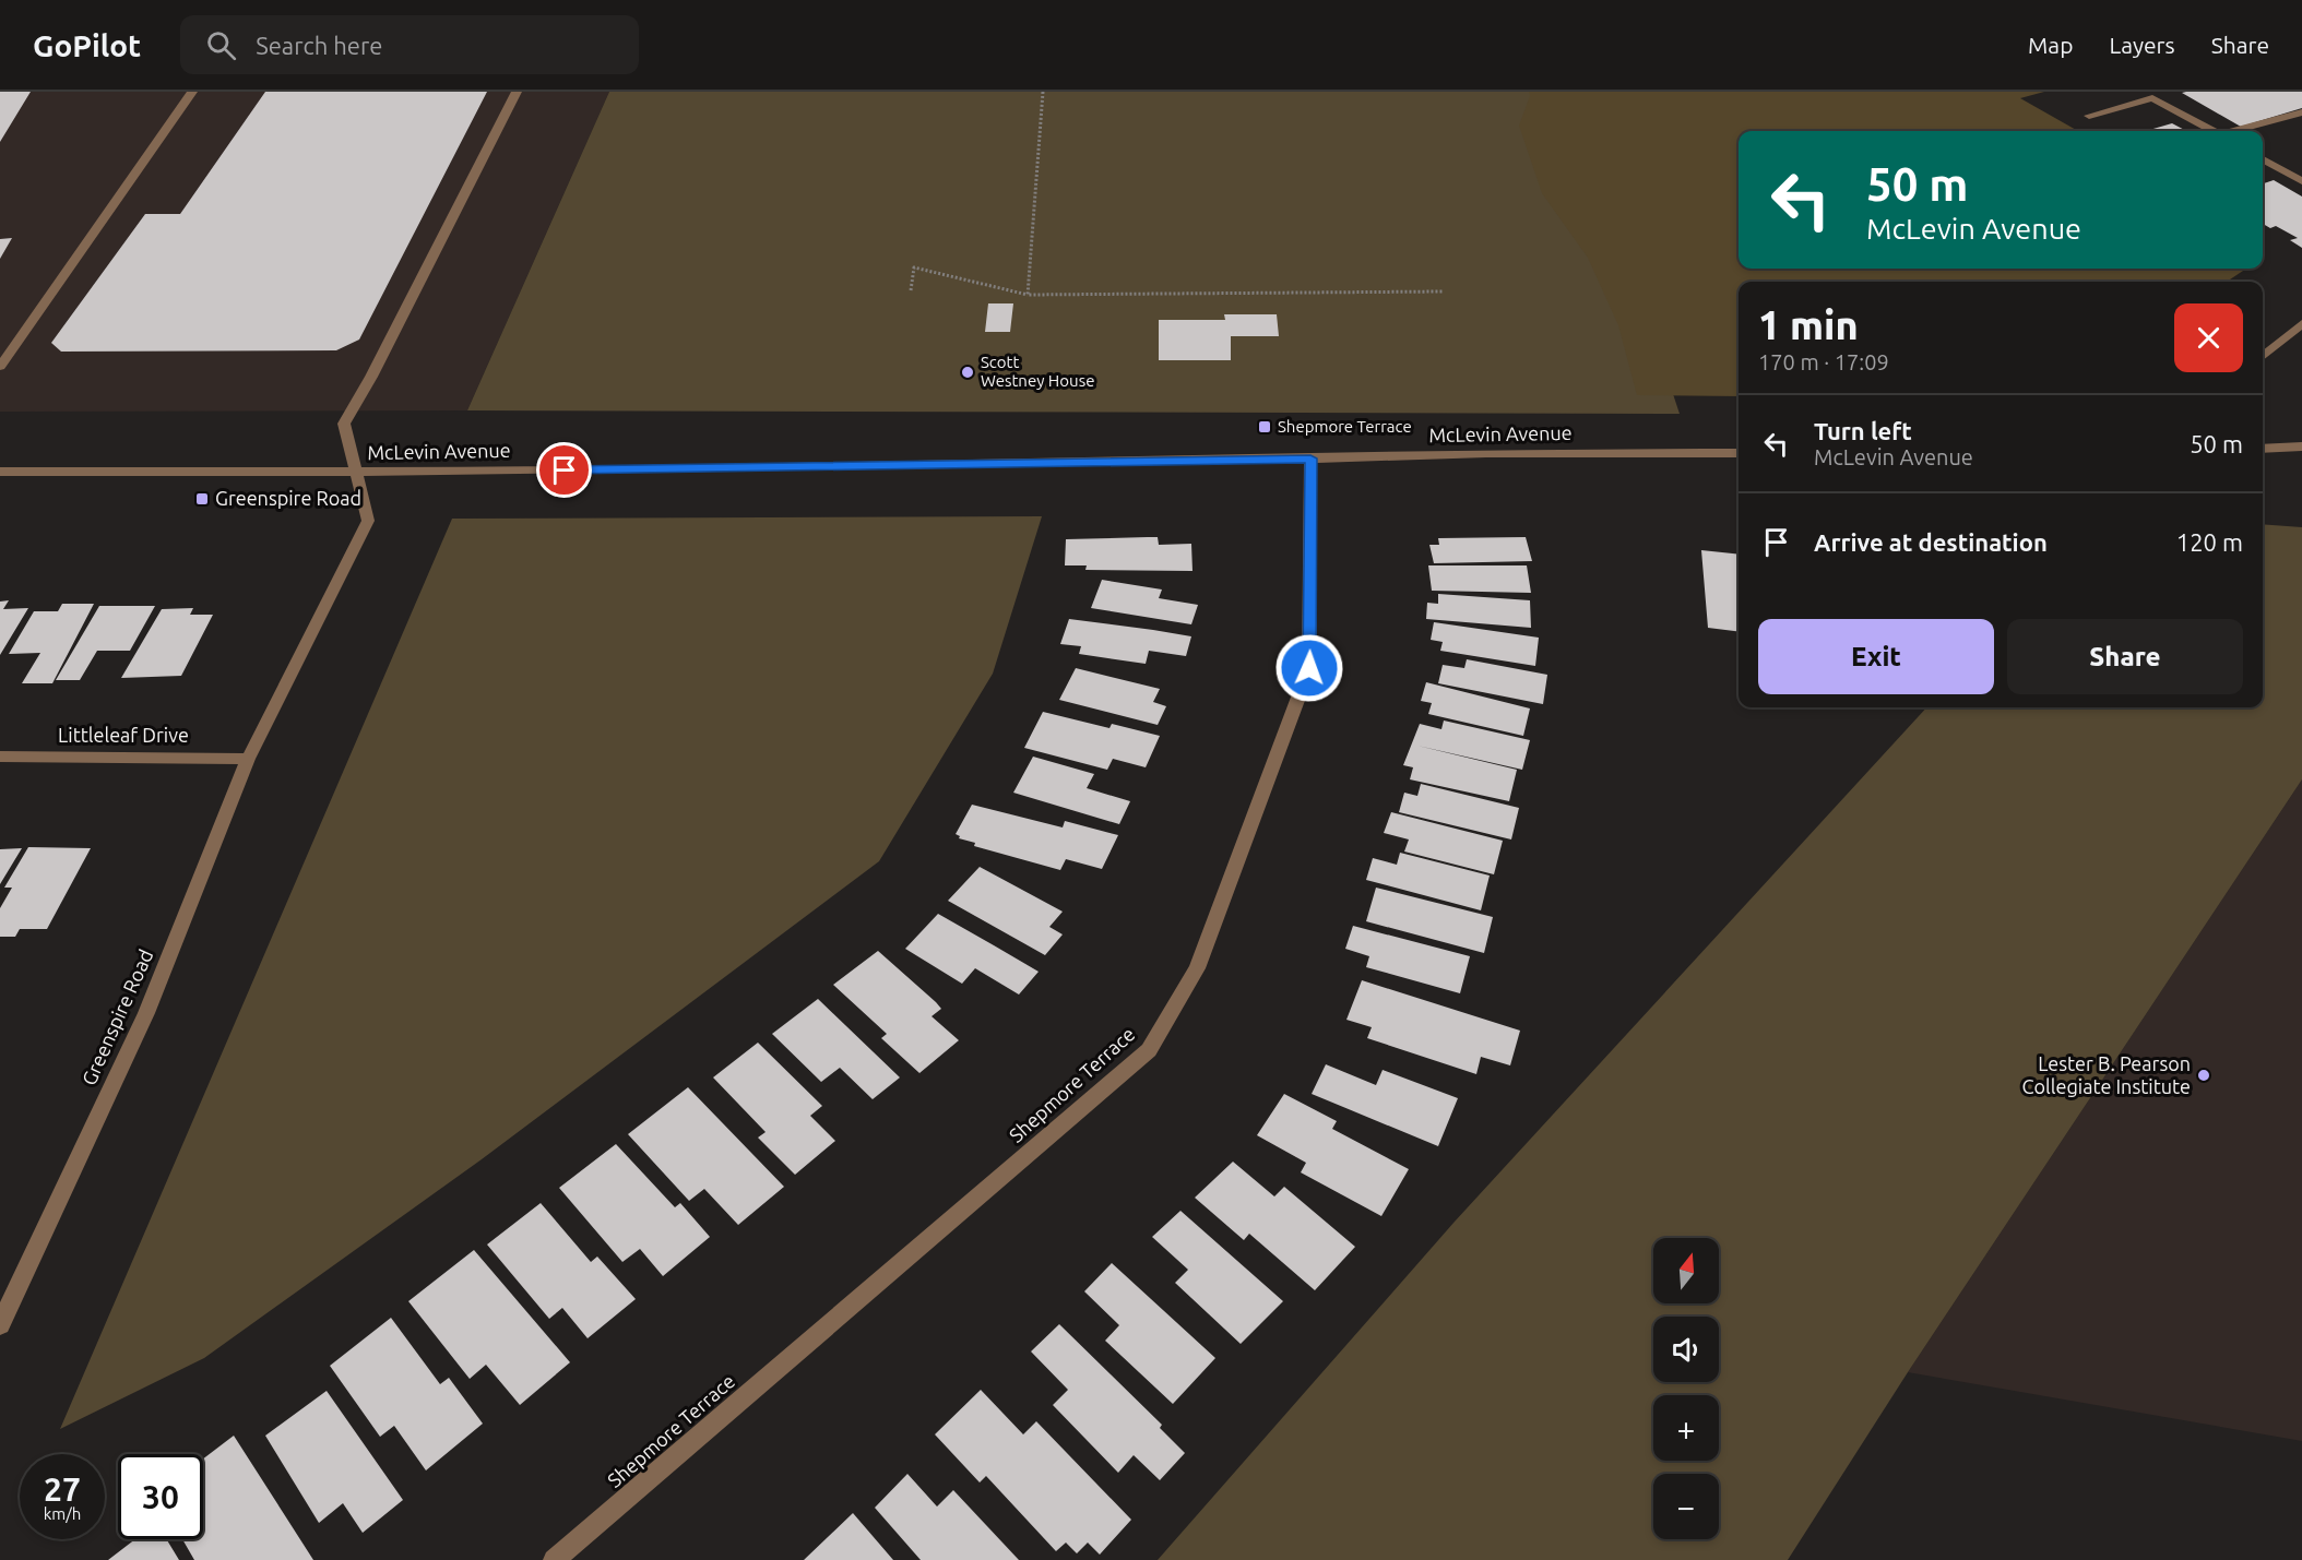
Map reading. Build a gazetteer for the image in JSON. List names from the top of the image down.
{
  "streets": {
    "street": [
      "McLevin Avenue",
      "Littleleaf Drive",
      "Greenspire Road",
      "Shepmore Terrace"
    ]
  },
  "crossings": [
    ["McLevin Avenue", "Greenspire Road"],
    ["McLevin Avenue", "Shepmore Terrace"],
    ["Littleleaf Drive", "Greenspire Road"]
  ],
  "places": {
    "other": ["Scott Westney House", "Lester B. Pearson Collegiate Institute"],
    "transit": ["Shepmore Terrace", "Greenspire Road"]
  },
  "north": "top",
  "page": {
    "header": "GoPilot",
    "search": "Search here",
    "nav": ["Map", "Layers", "Share"],
    "turn": ["50 m", "McLevin Avenue"],
    "heading": ["1 min", "170 m · 17:09"],
    "list": [
      {
        "name": "Turn left",
        "note": "McLevin Avenue",
        "value": "50 m"
      },
      {
        "name": "Arrive at destination",
        "value": "120 m"
      }
    ],
    "buttons": ["Exit", "Share"],
    "map_buttons": ["+", "−"],
    "speed": "27 km/h",
    "limit": "30"
  }
}
